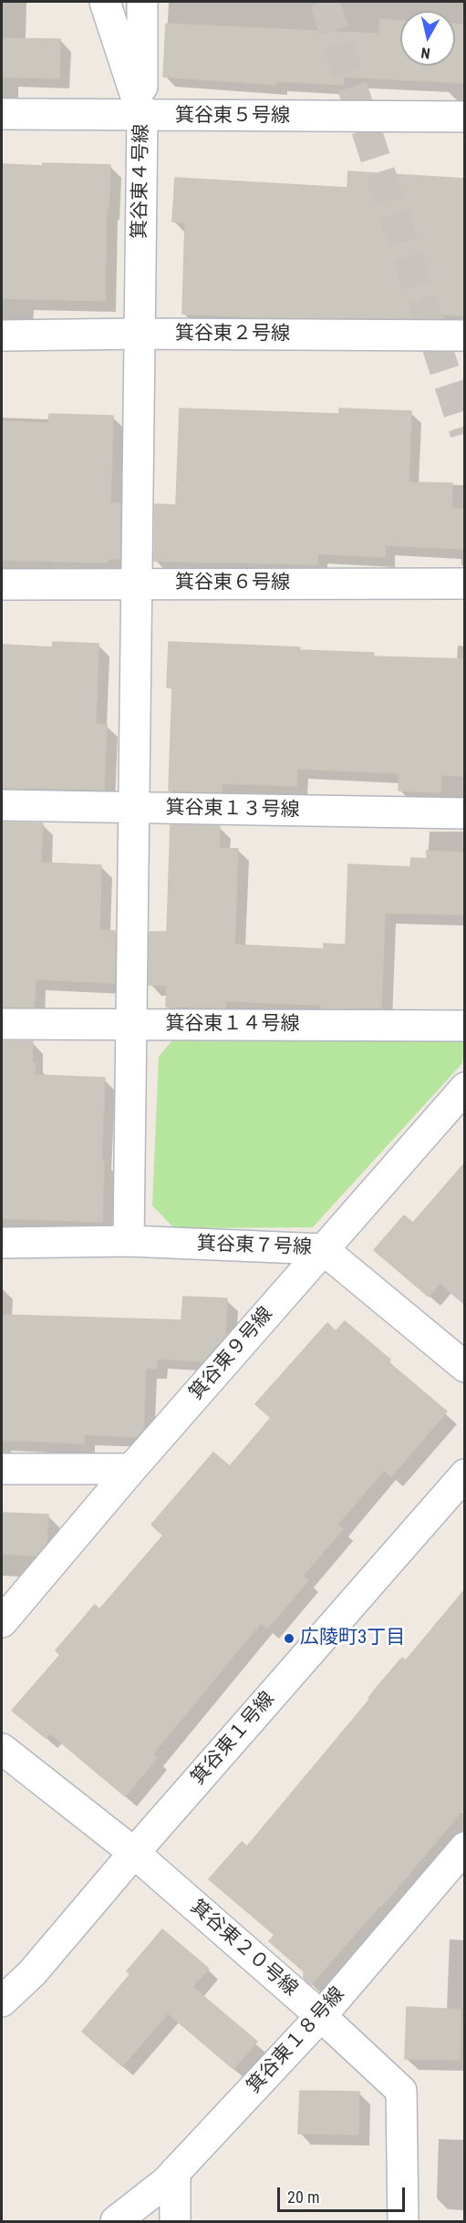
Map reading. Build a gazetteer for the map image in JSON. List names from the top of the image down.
{
  "streets": {
    "street": [
      "箕谷東５号線",
      "箕谷東４号線",
      "箕谷東２号線",
      "箕谷東６号線",
      "箕谷東１３号線",
      "箕谷東１４号線",
      "箕谷東７号線",
      "箕谷東９号線",
      "箕谷東１号線",
      "箕谷東２０号線",
      "箕谷東１８号線"
    ]
  },
  "crossings": [
    ["箕谷東５号線", "箕谷東４号線"],
    ["箕谷東４号線", "箕谷東２号線"],
    ["箕谷東４号線", "箕谷東６号線"],
    ["箕谷東４号線", "箕谷東１３号線"],
    ["箕谷東４号線", "箕谷東１４号線"],
    ["箕谷東４号線", "箕谷東７号線"],
    ["箕谷東７号線", "箕谷東９号線"],
    ["箕谷東１号線", "箕谷東２０号線"],
    ["箕谷東２０号線", "箕谷東１８号線"]
  ],
  "places": ["広陵町3丁目"],
  "scale_bar": "20 m",
  "north": "bottom"
}
